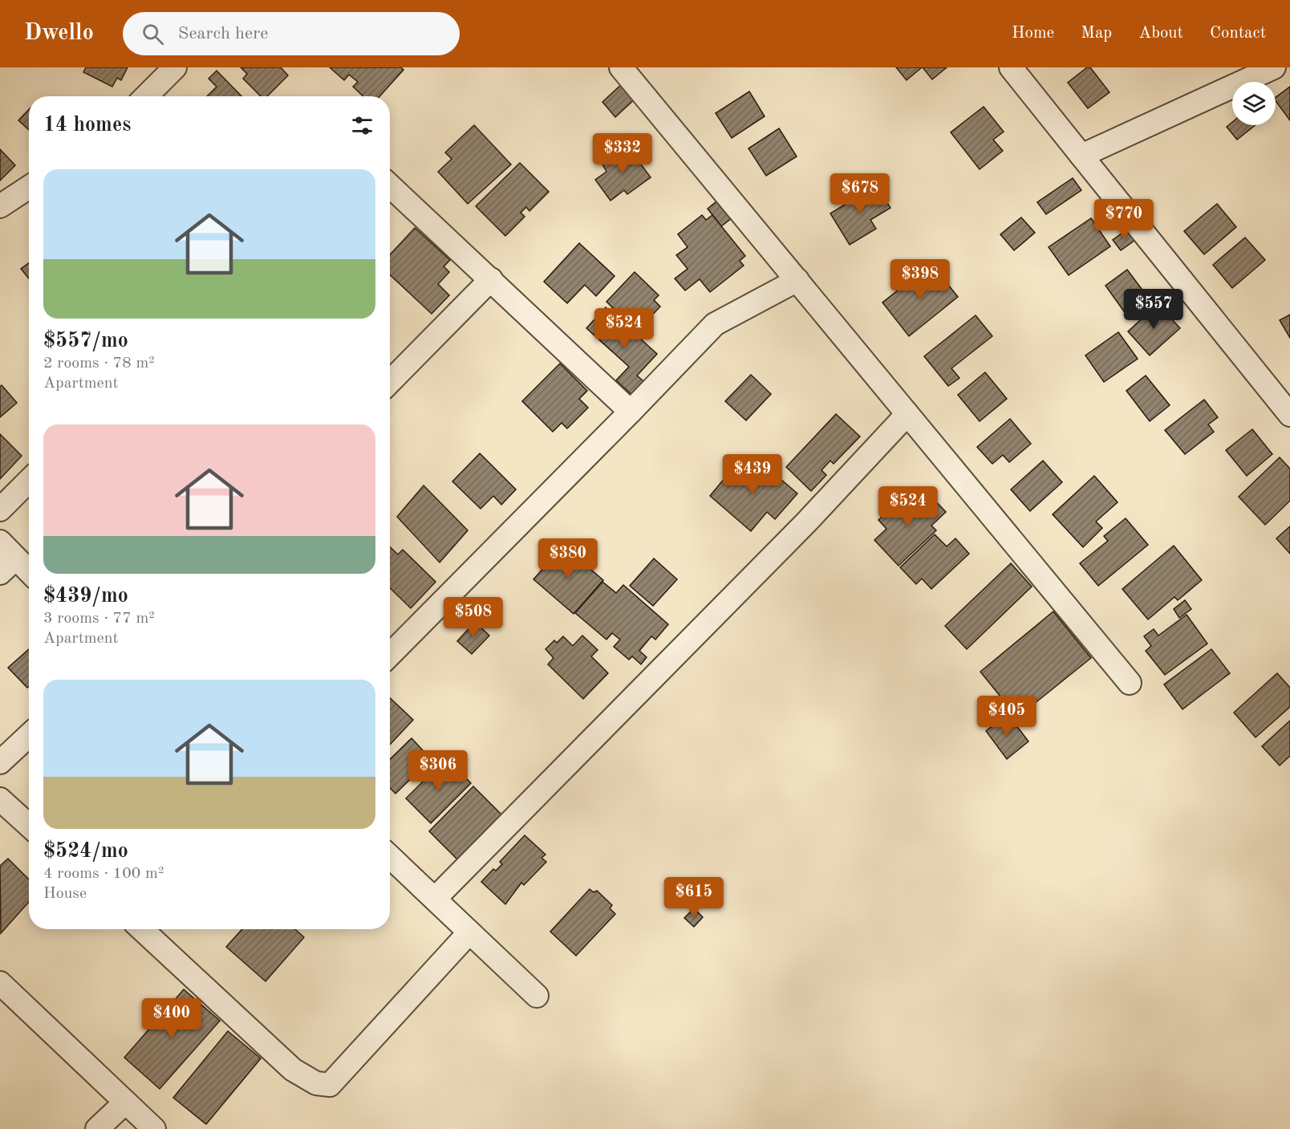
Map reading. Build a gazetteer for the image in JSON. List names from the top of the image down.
{
  "page": {
    "header": "Dwello",
    "search": "Search here",
    "nav": [
      "Home",
      "Map",
      "About",
      "Contact"
    ],
    "heading": "14 homes",
    "price": [
      "$332",
      "$678",
      "$770",
      "$398",
      "$557",
      "$524",
      "$439",
      "$524",
      "$380",
      "$508",
      "$405",
      "$306",
      "$615",
      "$400"
    ],
    "list": [
      {
        "name": "$557/mo",
        "note": "2 rooms · 78 m² · Apartment"
      },
      {
        "name": "$439/mo",
        "note": "3 rooms · 77 m² · Apartment"
      },
      {
        "name": "$524/mo",
        "note": "4 rooms · 100 m² · House"
      }
    ]
  }
}
